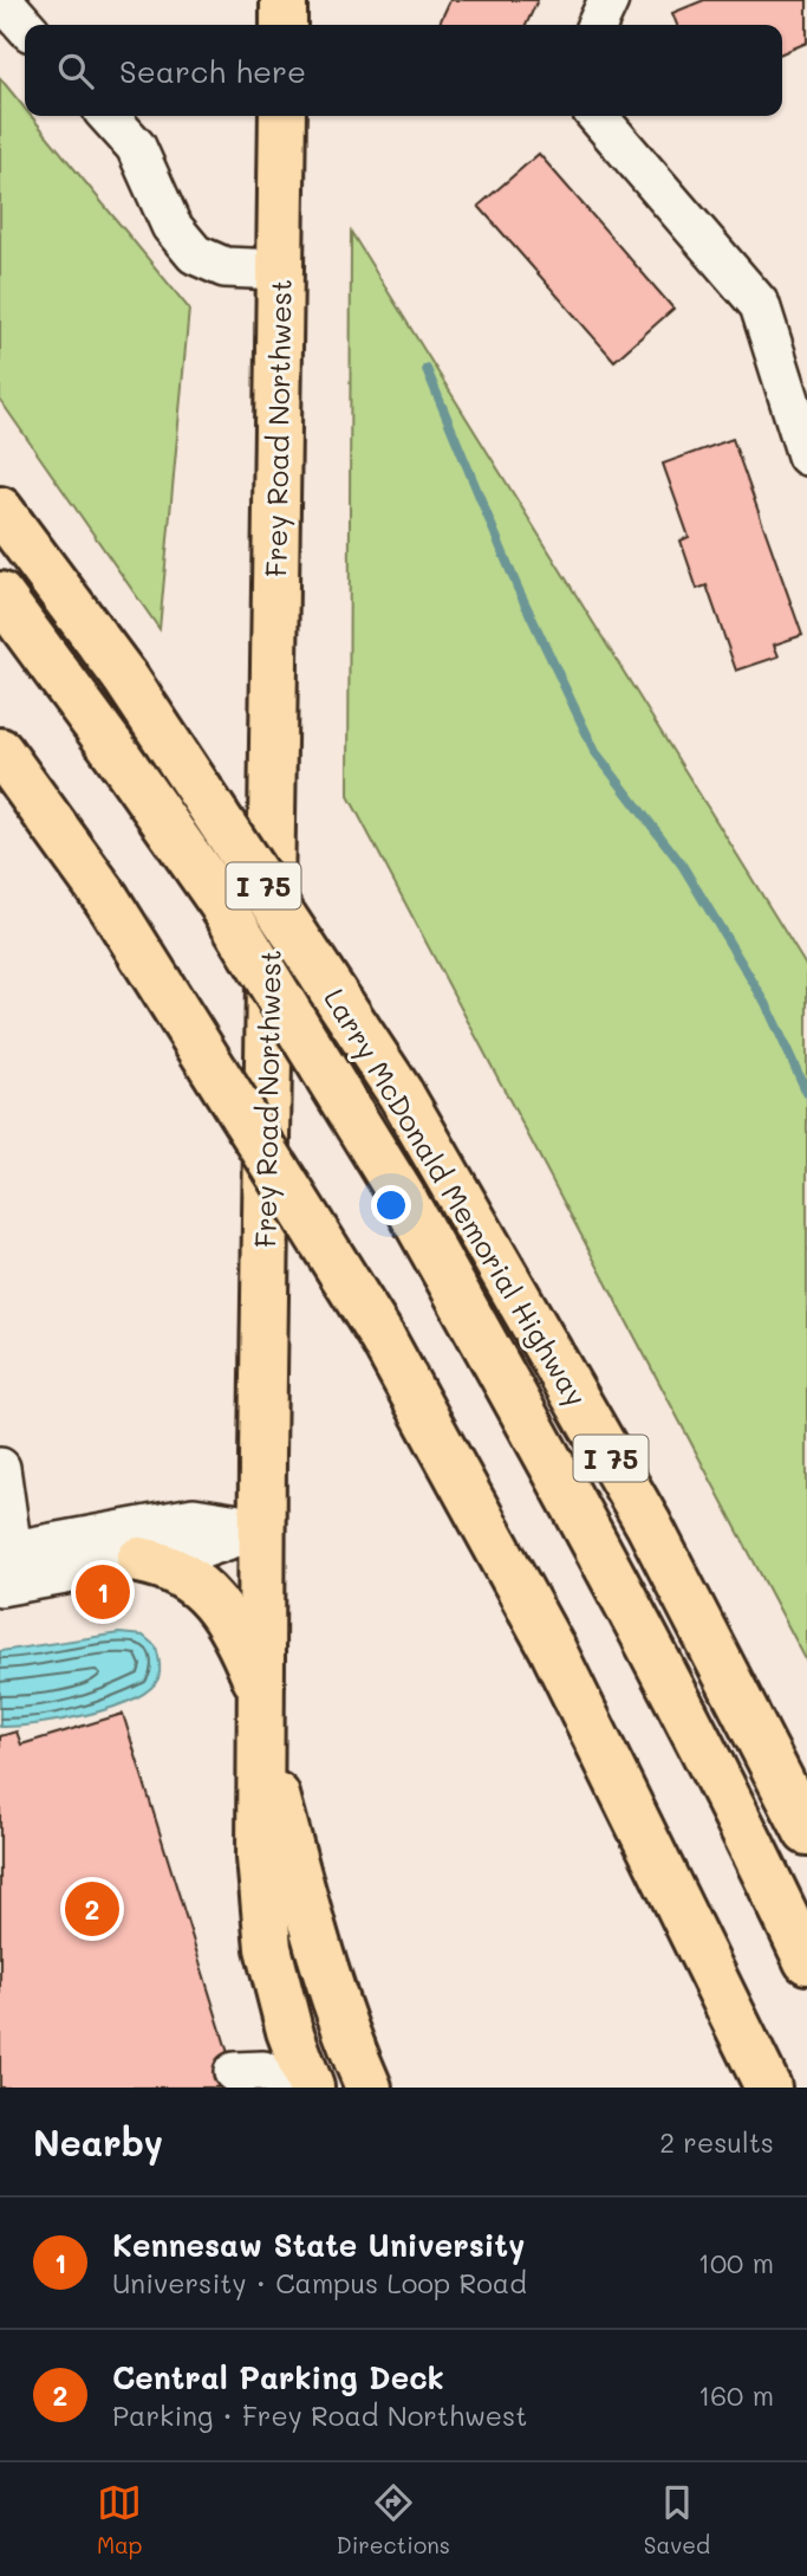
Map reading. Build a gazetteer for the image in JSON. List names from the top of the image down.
{
  "streets": {
    "main road": ["Frey Road Northwest", "I 75", "Larry McDonald Memorial Highway"]
  },
  "page": {
    "search": "Search here",
    "pins": ["1", "2"],
    "heading": ["Nearby", "2 results"],
    "list": [
      {
        "mark": "1",
        "name": "Kennesaw State University",
        "note": "University · Campus Loop Road",
        "value": "100 m"
      },
      {
        "mark": "2",
        "name": "Central Parking Deck",
        "note": "Parking · Frey Road Northwest",
        "value": "160 m"
      }
    ],
    "nav": ["Map", "Directions", "Saved"]
  }
}
